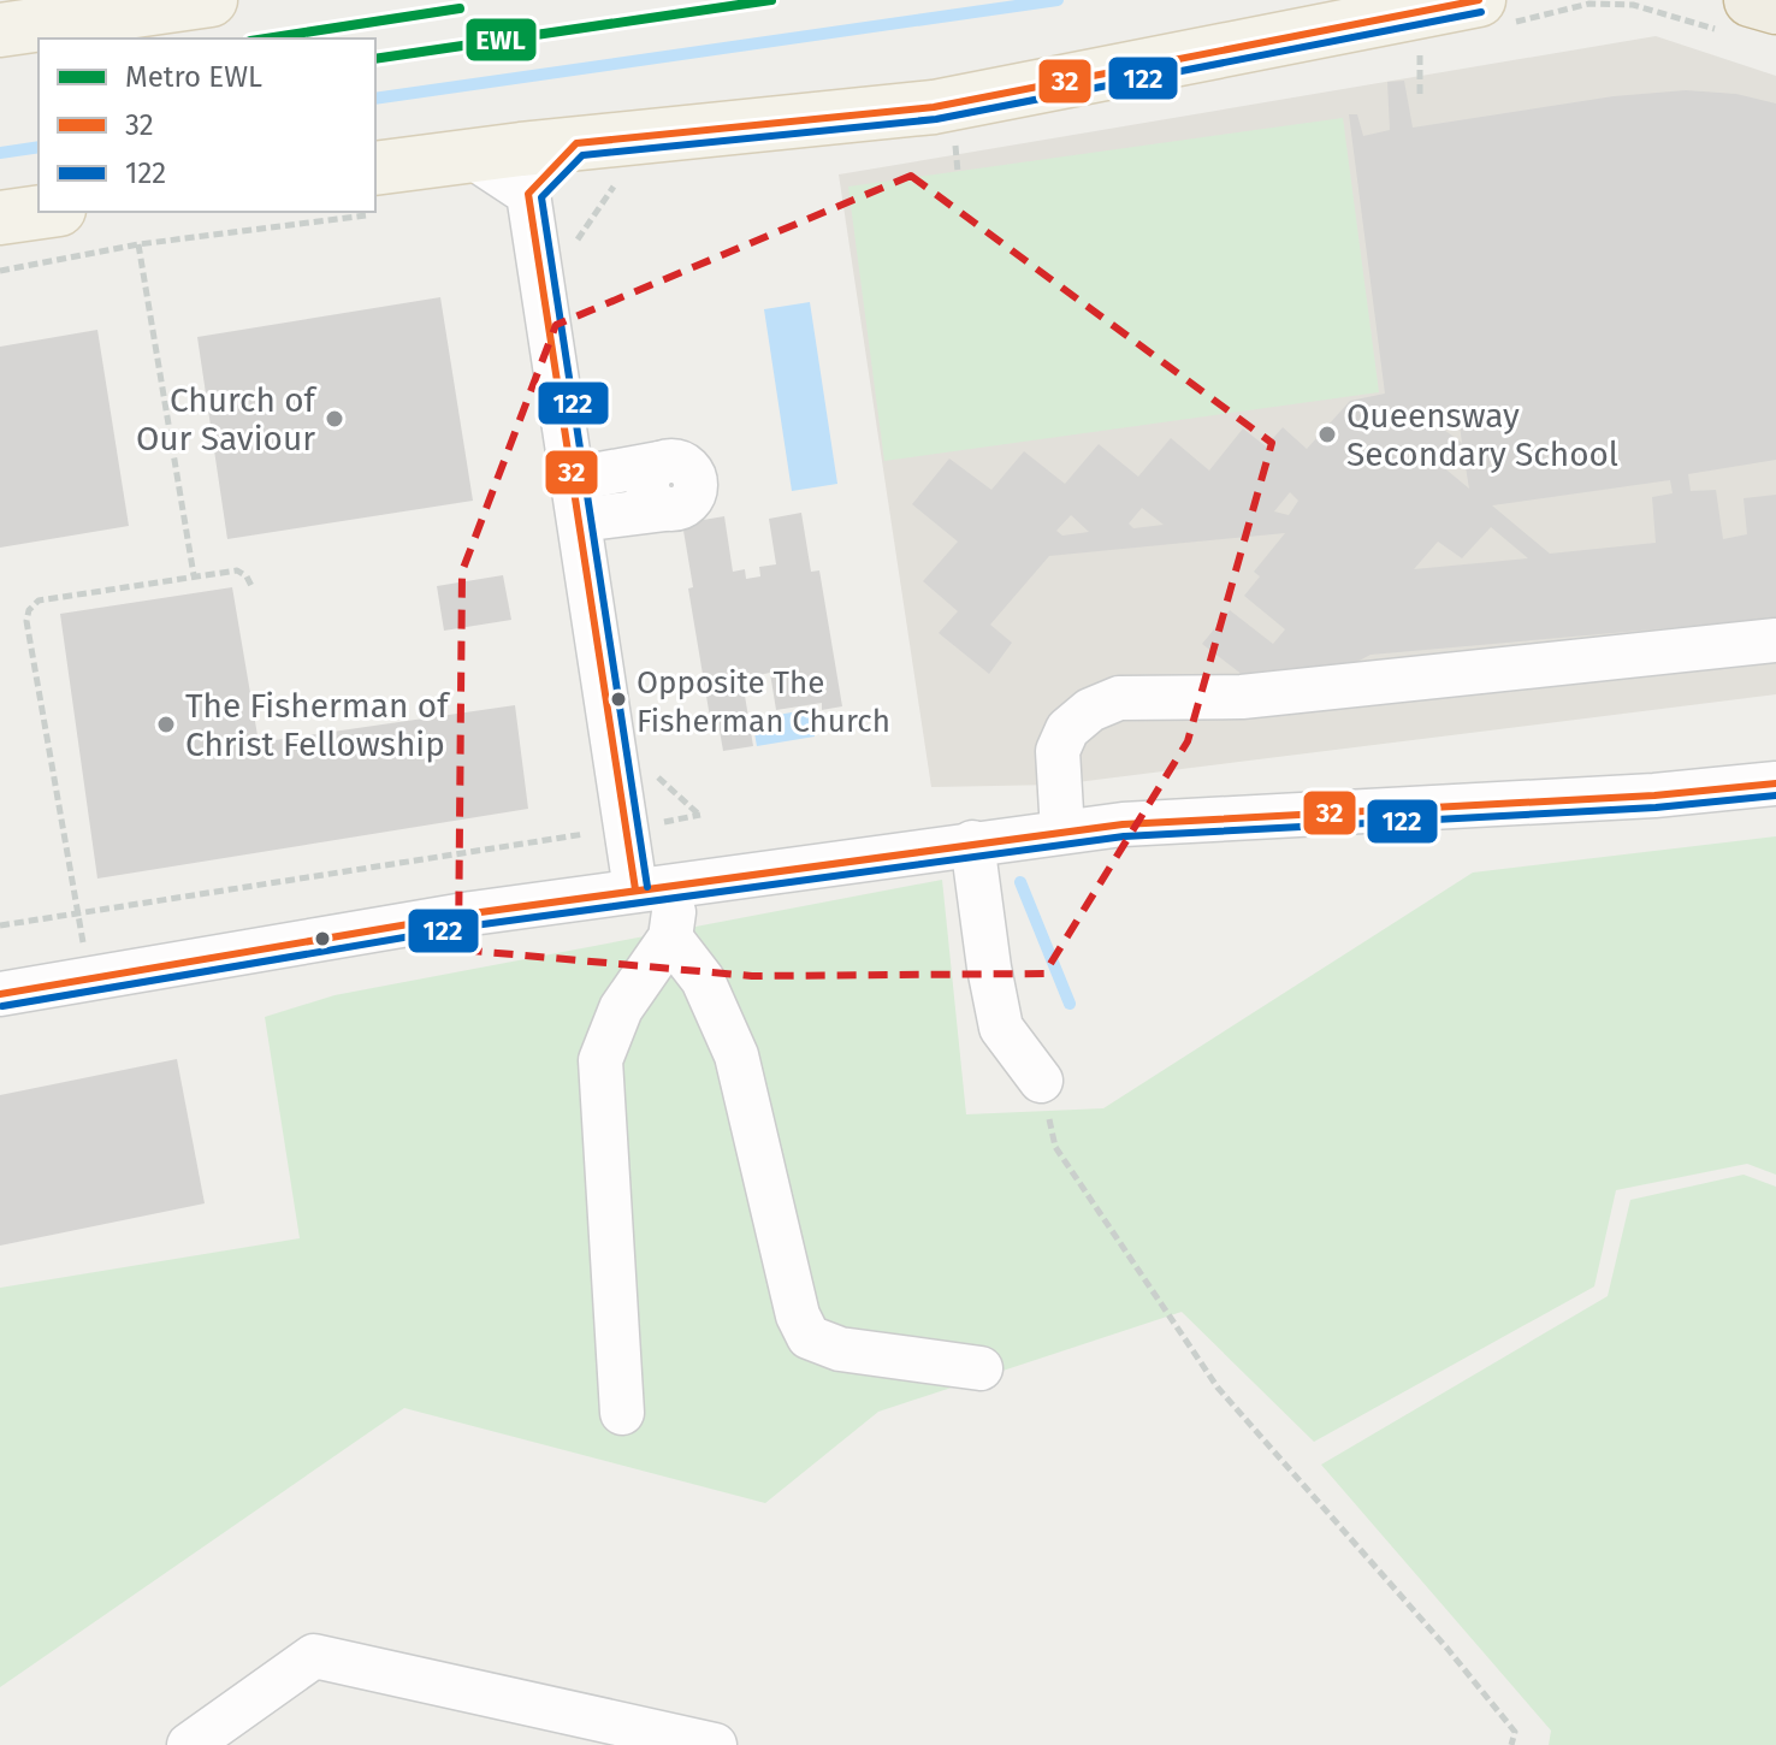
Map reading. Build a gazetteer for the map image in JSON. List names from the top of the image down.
{
  "places": [
    "Church of Our Saviour",
    "Queensway Secondary School",
    "Opposite The Fisherman Church",
    "The Fisherman of Christ Fellowship"
  ],
  "lines": ["metro line EWL", "transit line 32", "transit line 122"],
  "legend": ["Metro EWL", "32", "122"]
}
